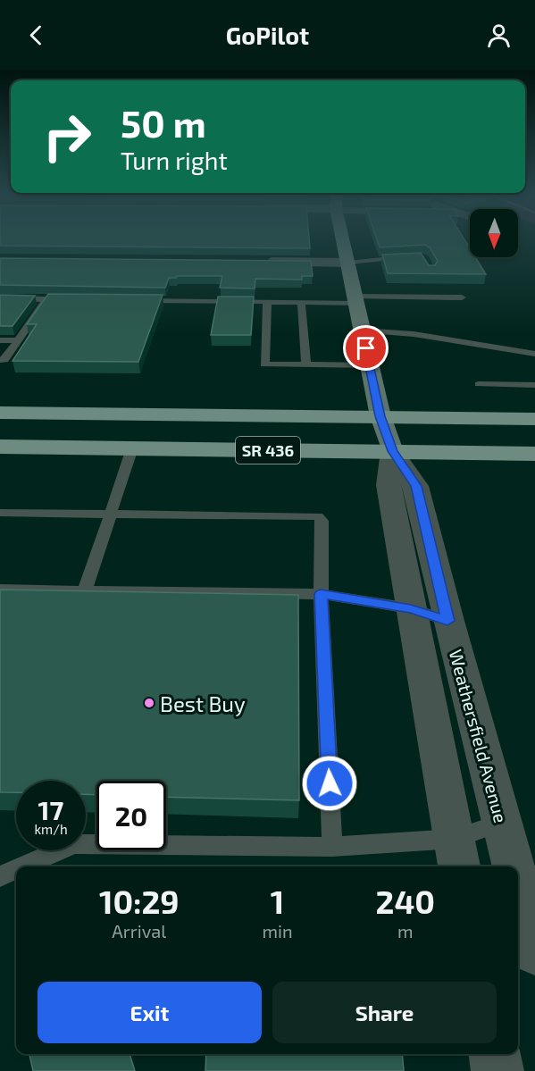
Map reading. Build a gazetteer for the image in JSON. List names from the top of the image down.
{
  "streets": {
    "main road": ["SR 436"],
    "street": ["Weathersfield Avenue"]
  },
  "crossings": [
    ["SR 436", "Weathersfield Avenue"]
  ],
  "places": ["Best Buy"],
  "north": "bottom",
  "page": {
    "header": "GoPilot",
    "turn": ["50 m", "Turn right"],
    "speed": "17 km/h",
    "limit": "20",
    "eta": [
      "10:29",
      "Arrival",
      "1",
      "min",
      "240",
      "m"
    ],
    "buttons": ["Exit", "Share"]
  }
}
